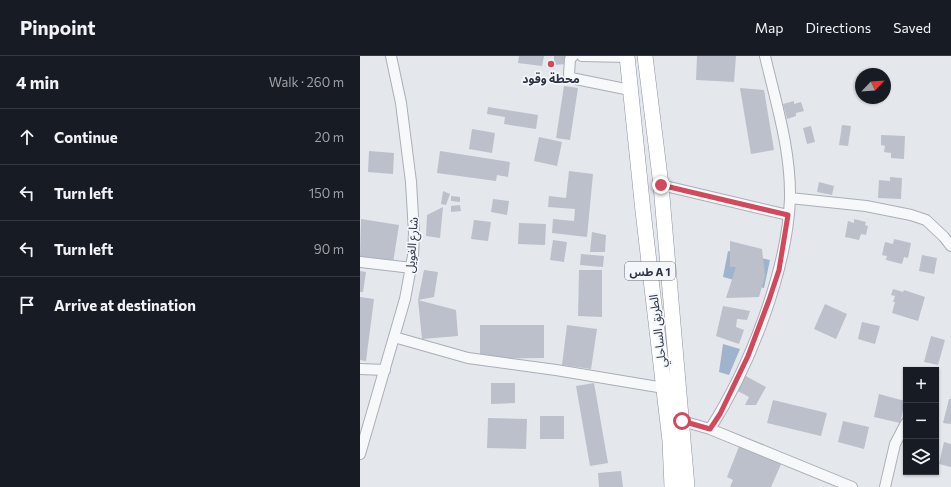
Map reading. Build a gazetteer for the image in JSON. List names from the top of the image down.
{
  "streets": {
    "highway": ["طس A 1", "الطريق الساحلي"],
    "street": ["شارع الغويل"]
  },
  "places": ["محطة وقود"],
  "north": "top right",
  "page": {
    "header": "Pinpoint",
    "nav": ["Map", "Directions", "Saved"],
    "heading": ["4 min", "Walk · 260 m"],
    "list": [
      ["Continue", "20 m"],
      ["Turn left", "150 m"],
      ["Turn left", "90 m"],
      "Arrive at destination"
    ],
    "map_buttons": ["+", "−"]
  }
}
